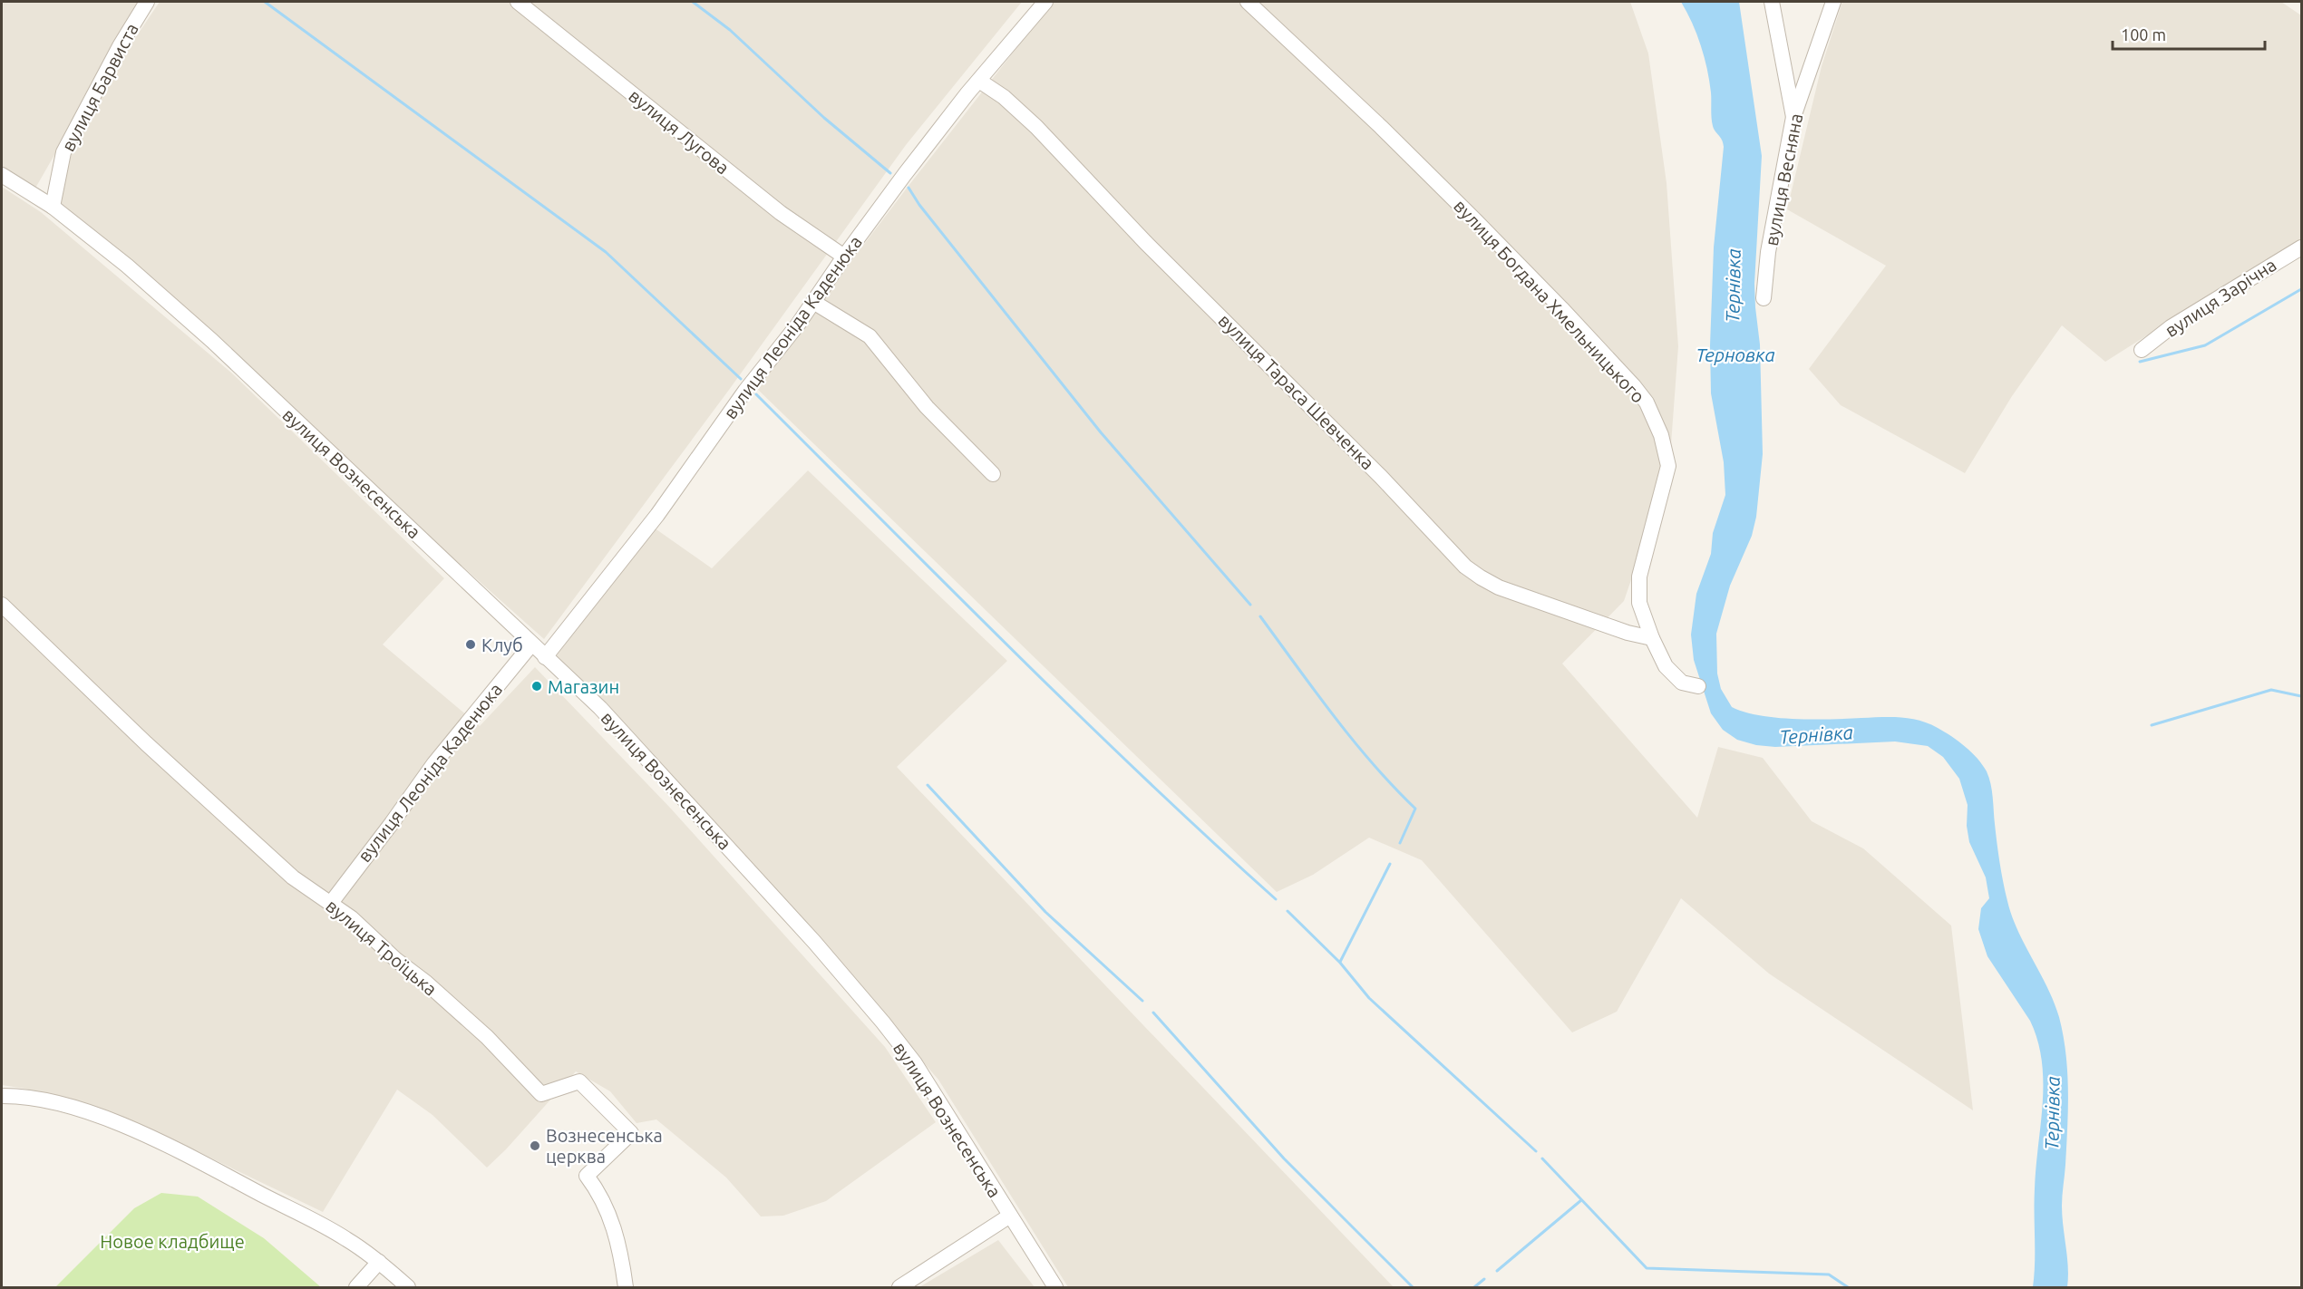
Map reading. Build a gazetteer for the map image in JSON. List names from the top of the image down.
{
  "streets": {
    "street": [
      "вулиця Барвиста",
      "вулиця Лугова",
      "вулиця Весняна",
      "вулиця Зарічна",
      "вулиця Богдана Хмельницького",
      "вулиця Леоніда Каденюка",
      "вулиця Тараса Шевченка",
      "вулиця Вознесенська",
      "вулиця Троїцька"
    ]
  },
  "crossings": [
    ["вулиця Барвиста", "вулиця Вознесенська"],
    ["вулиця Лугова", "вулиця Леоніда Каденюка"],
    ["вулиця Богдана Хмельницького", "вулиця Тараса Шевченка"],
    ["вулиця Леоніда Каденюка", "вулиця Тараса Шевченка"],
    ["вулиця Леоніда Каденюка", "вулиця Вознесенська"],
    ["вулиця Леоніда Каденюка", "вулиця Троїцька"]
  ],
  "water": ["Тернівка", "Терновка"],
  "parks": ["Новое кладбище"],
  "places": ["Клуб", "Магазин", "Вознесенська церква"],
  "scale_bar": "100 m"
}
